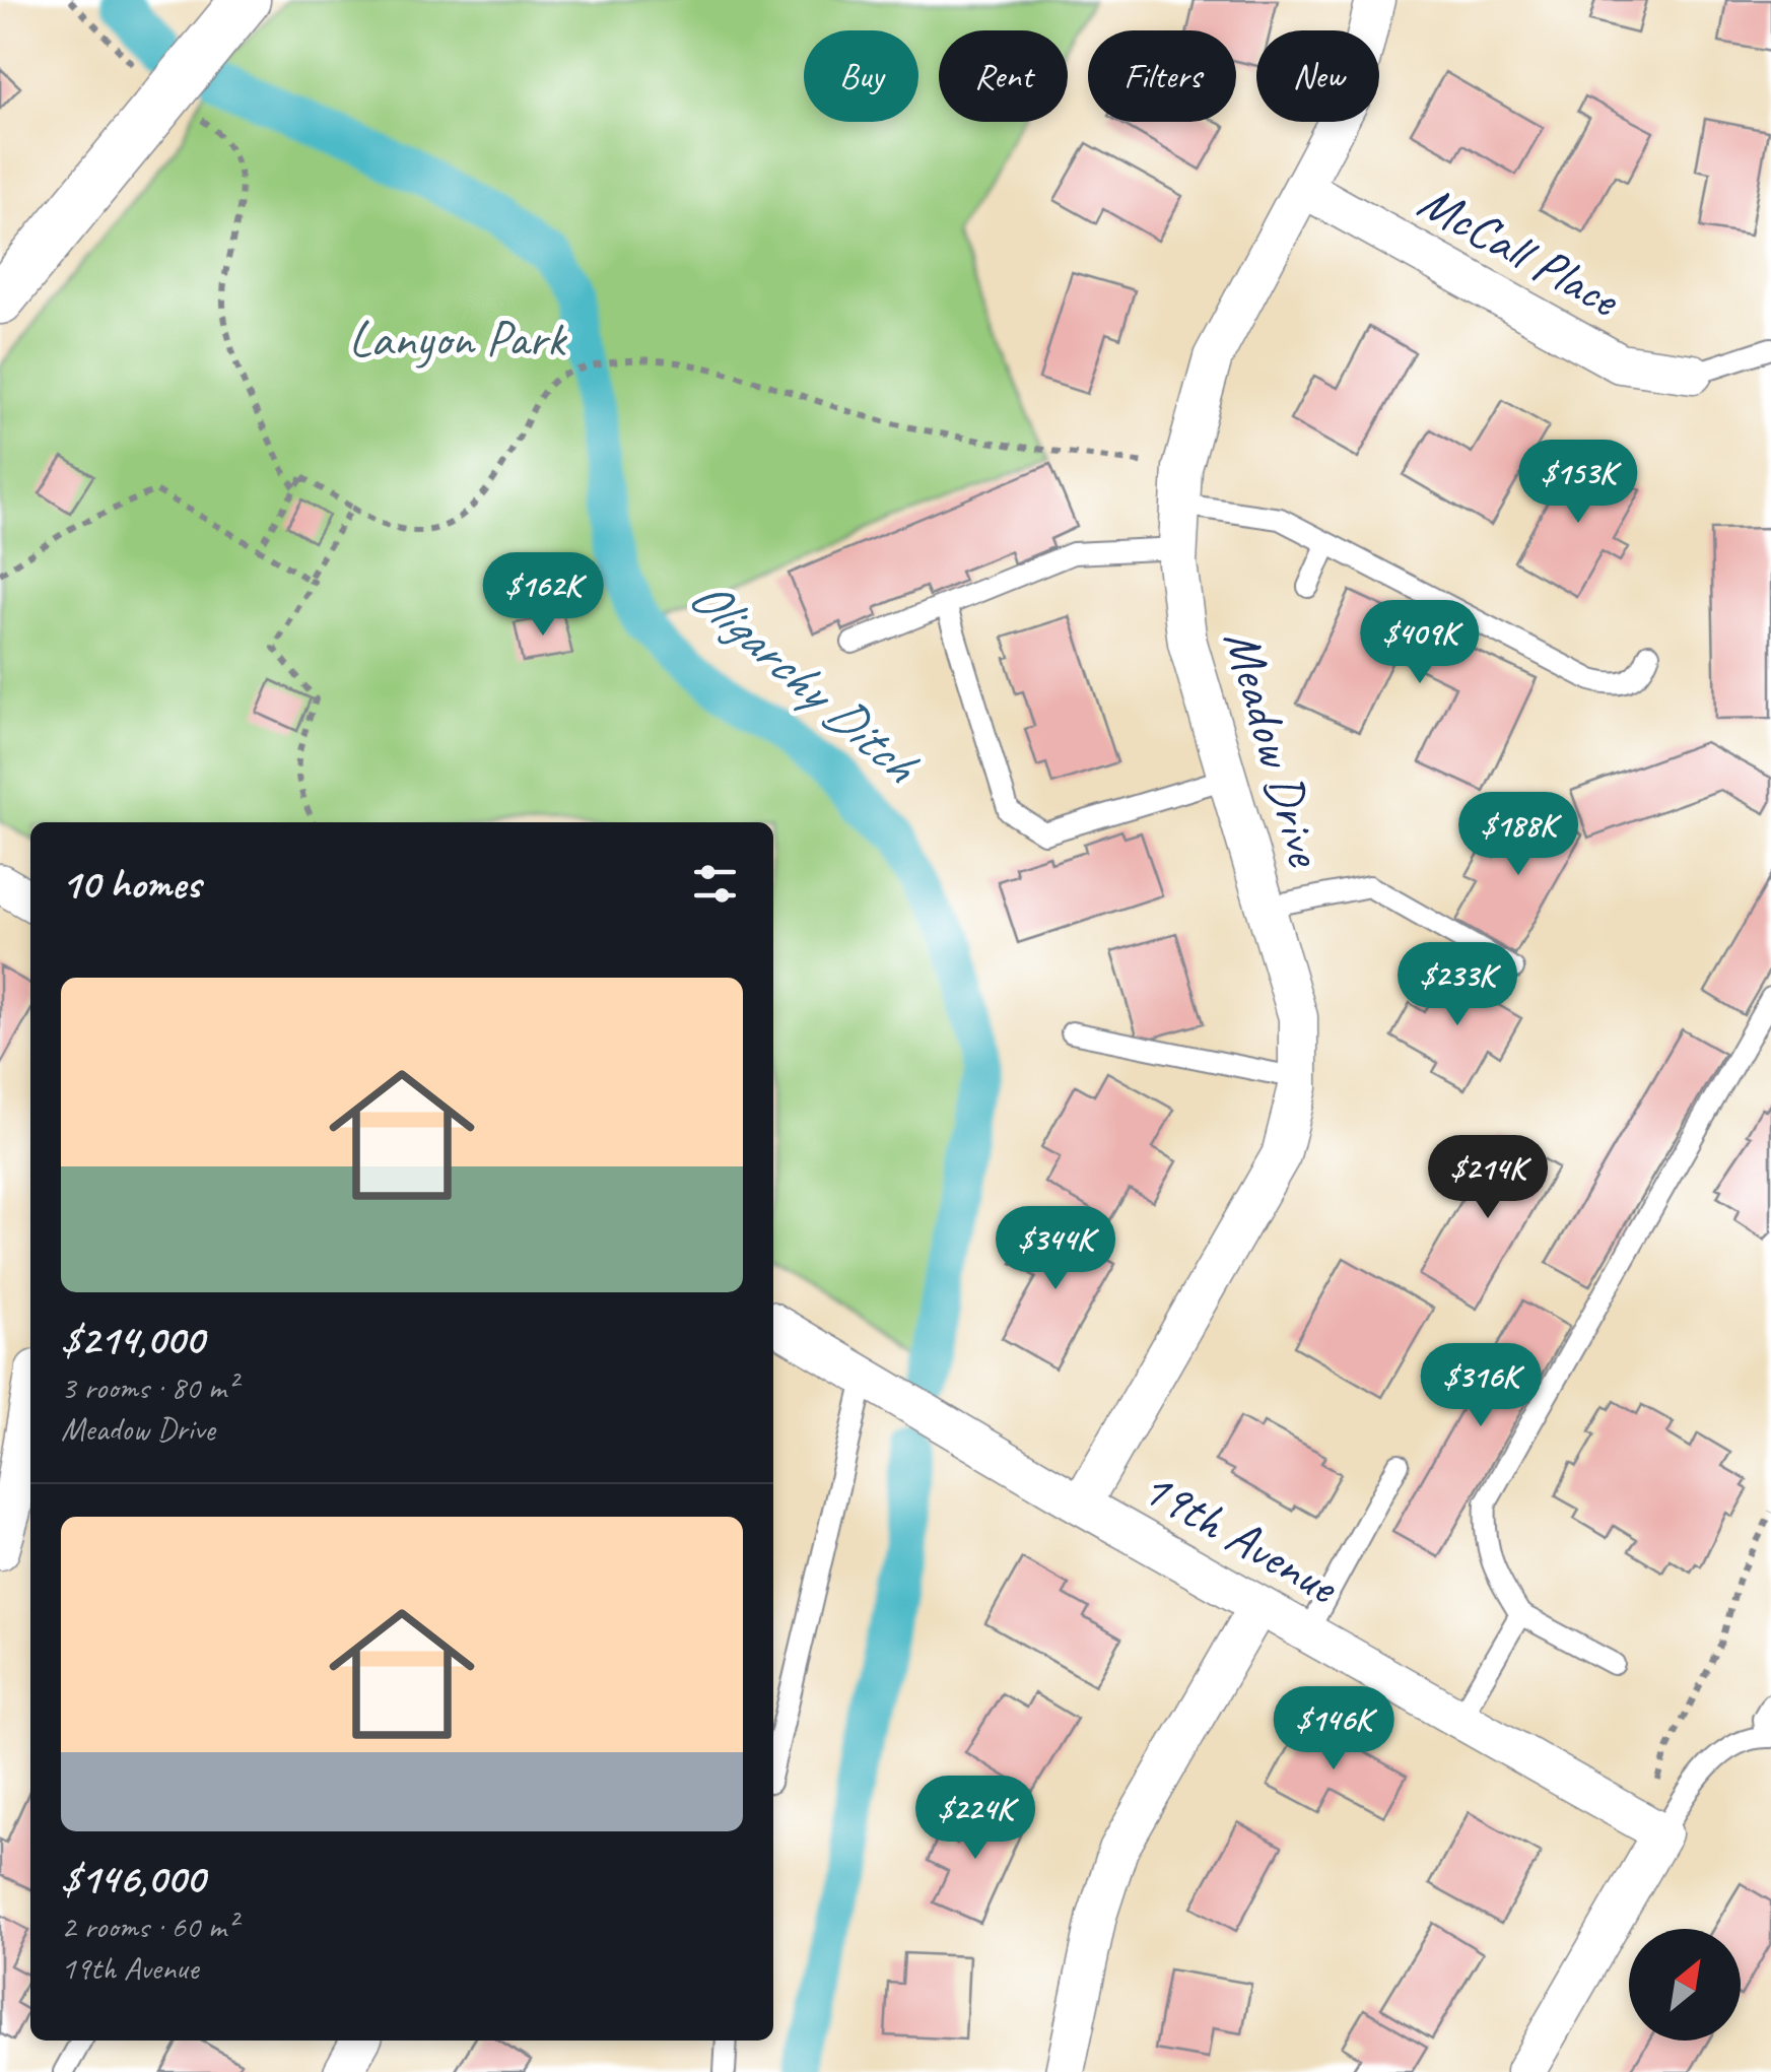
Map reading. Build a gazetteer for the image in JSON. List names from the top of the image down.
{
  "streets": {
    "street": ["McCall Place", "Meadow Drive", "19th Avenue"]
  },
  "crossings": [
    ["McCall Place", "Meadow Drive"],
    ["Meadow Drive", "19th Avenue"]
  ],
  "water": ["Oligarchy Ditch"],
  "parks": ["Lanyon Park"],
  "north": "top right",
  "page": {
    "chip": [
      "Buy",
      "Rent",
      "Filters",
      "New"
    ],
    "price": [
      "$153K",
      "$162K",
      "$409K",
      "$188K",
      "$233K",
      "$214K",
      "$344K",
      "$316K",
      "$146K",
      "$224K"
    ],
    "heading": "10 homes",
    "list": [
      {
        "name": "$214,000",
        "note": "3 rooms · 80 m² · Meadow Drive"
      },
      {
        "name": "$146,000",
        "note": "2 rooms · 60 m² · 19th Avenue"
      }
    ]
  }
}
